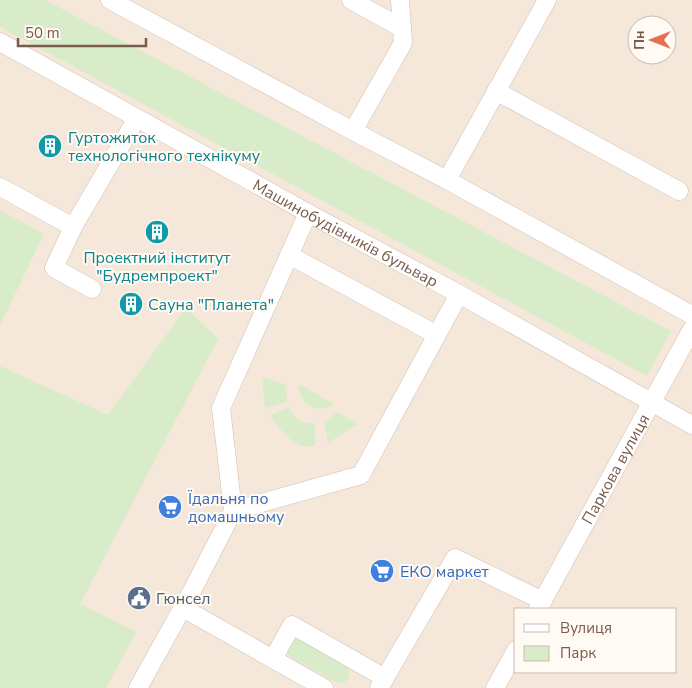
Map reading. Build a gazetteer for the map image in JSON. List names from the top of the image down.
{
  "streets": {
    "street": ["Машинобудівників бульвар", "Паркова вулиця"]
  },
  "crossings": [
    ["Машинобудівників бульвар", "Паркова вулиця"]
  ],
  "places": {
    "building": ["Гуртожиток технологічного технікуму", "Проектний інститут \"Будремпроект\"", "Сауна \"Планета\""],
    "supermarket": ["Їдальня по домашньому", "ЕКО маркет"],
    "public building": ["Гюнсел"]
  },
  "legend": ["Вулиця", "Парк"],
  "scale_bar": "50 m",
  "north": "left"
}
